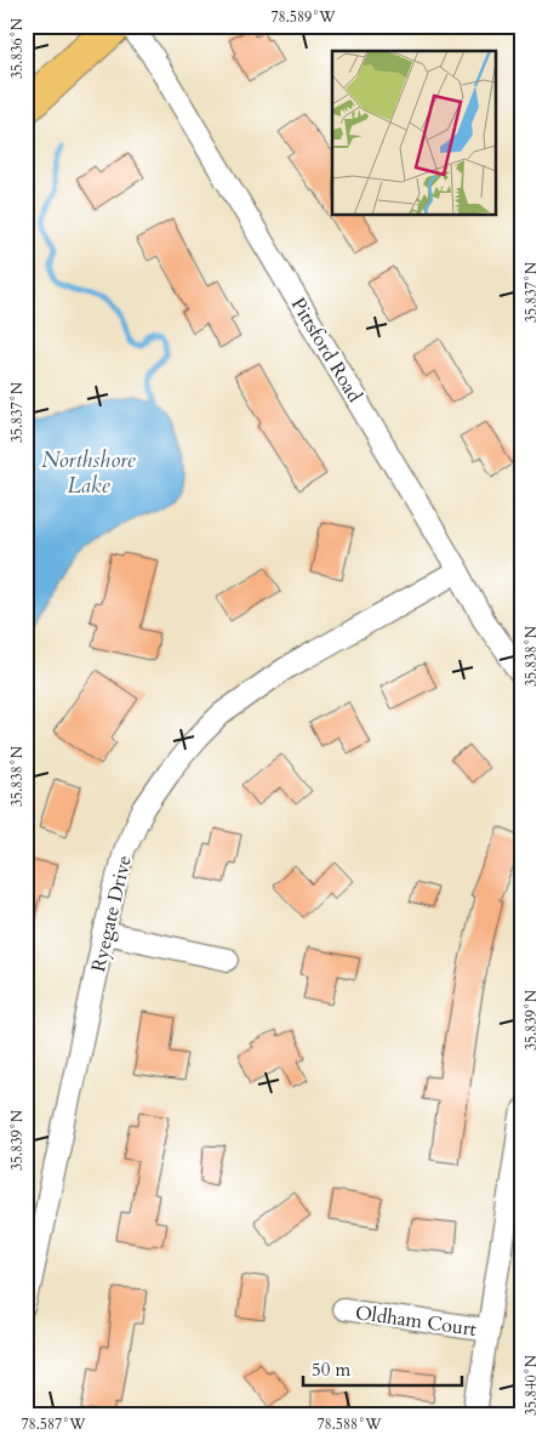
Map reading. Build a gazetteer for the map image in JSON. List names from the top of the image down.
{
  "streets": {
    "street": ["Pittsford Road", "Ryegate Drive", "Oldham Court"]
  },
  "crossings": [
    ["Pittsford Road", "Ryegate Drive"]
  ],
  "water": ["Northshore Lake"],
  "scale_bar": "50 m",
  "coordinates": [
    "78.589°W",
    "35.836°N",
    "35.837°N",
    "35.838°N",
    "35.839°N",
    "35.840°N",
    "78.587°W",
    "78.588°W"
  ]
}
